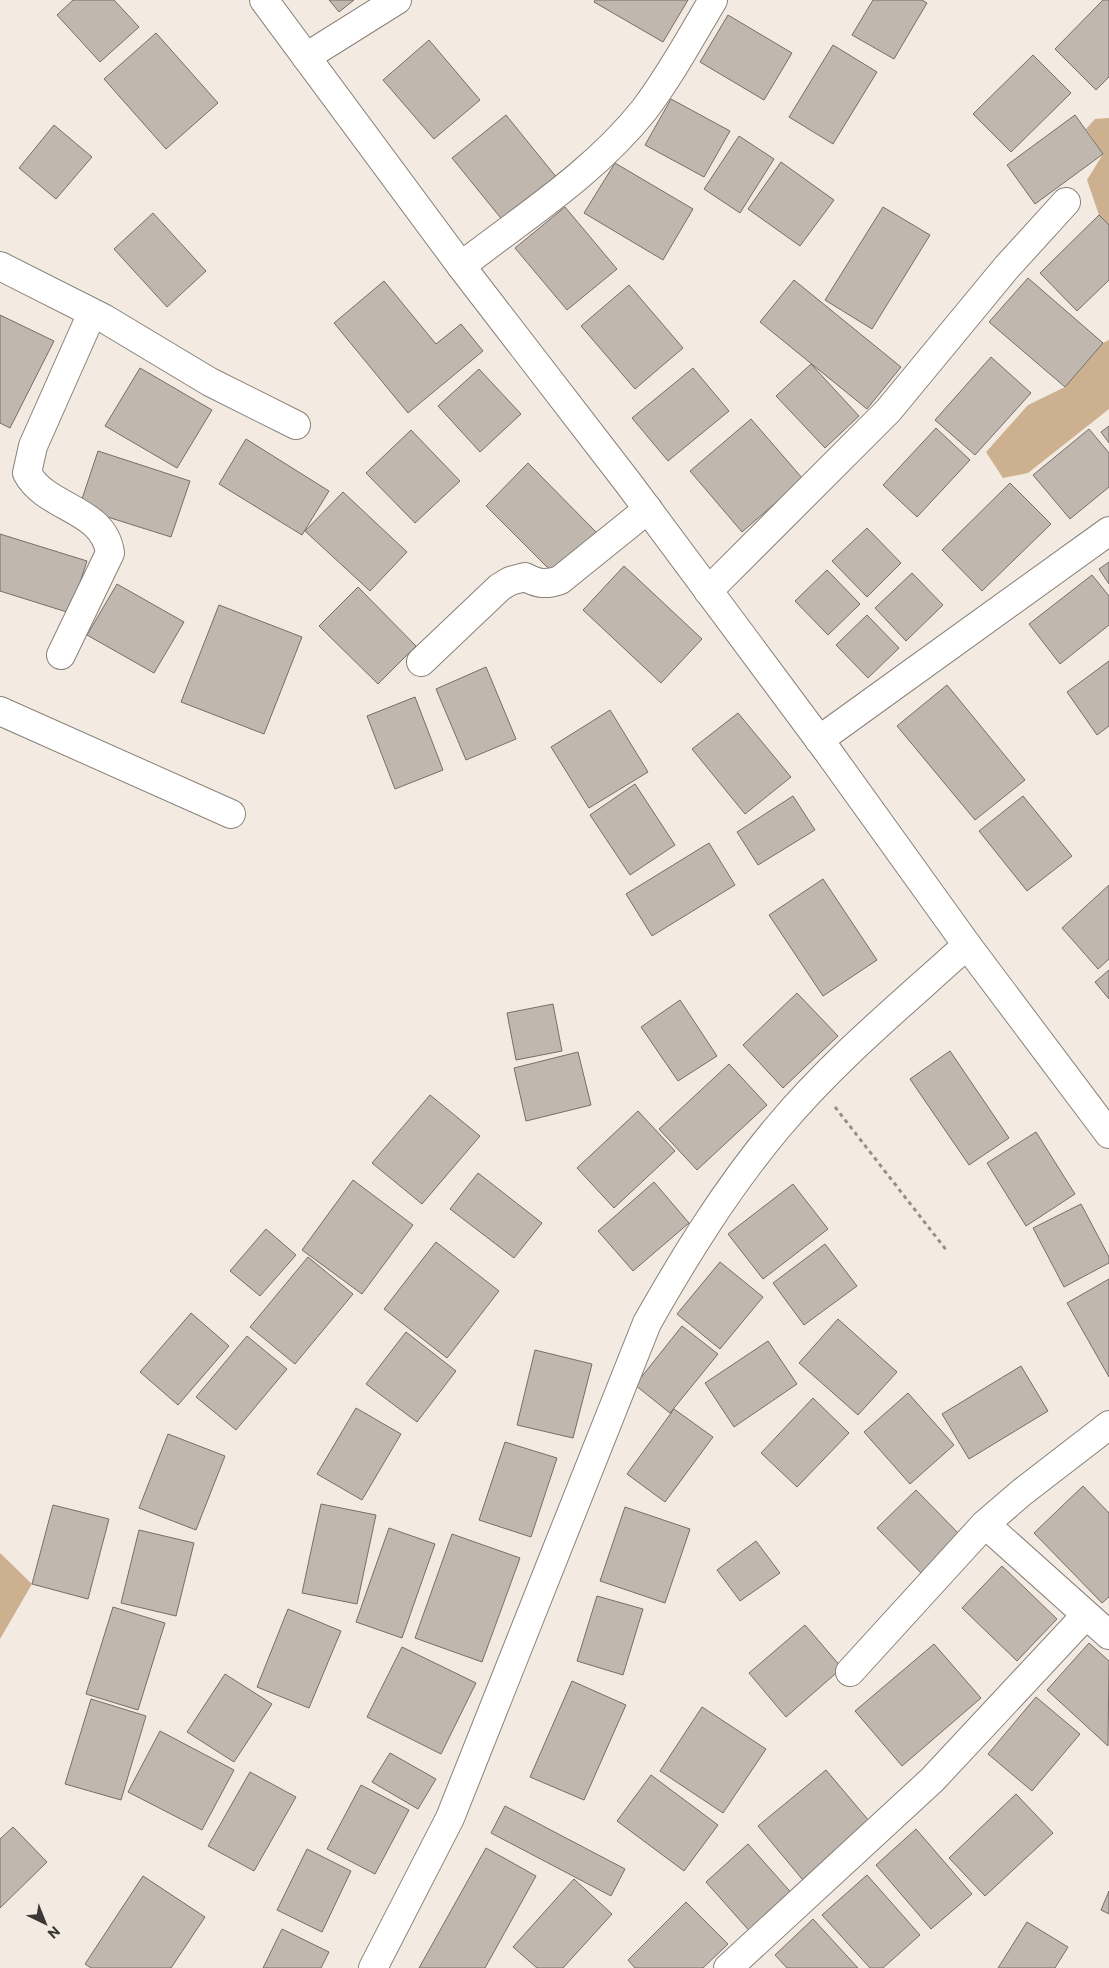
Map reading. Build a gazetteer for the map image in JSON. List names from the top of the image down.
{
  "north": "bottom right"
}
